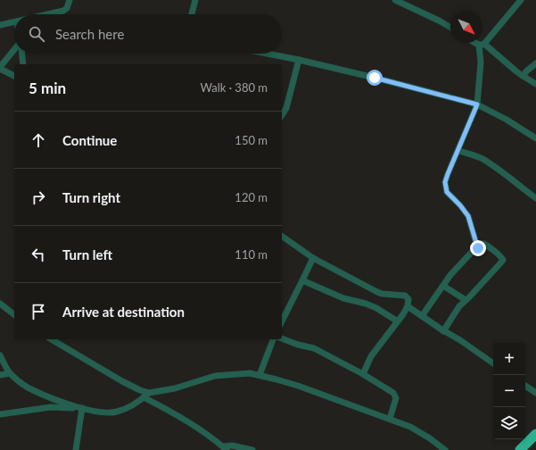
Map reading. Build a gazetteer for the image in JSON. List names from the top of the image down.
{
  "north": "bottom right",
  "page": {
    "search": "Search here",
    "heading": ["5 min", "Walk · 380 m"],
    "list": [
      ["Continue", "150 m"],
      ["Turn right", "120 m"],
      ["Turn left", "110 m"],
      "Arrive at destination"
    ],
    "map_buttons": ["+", "−"]
  }
}
